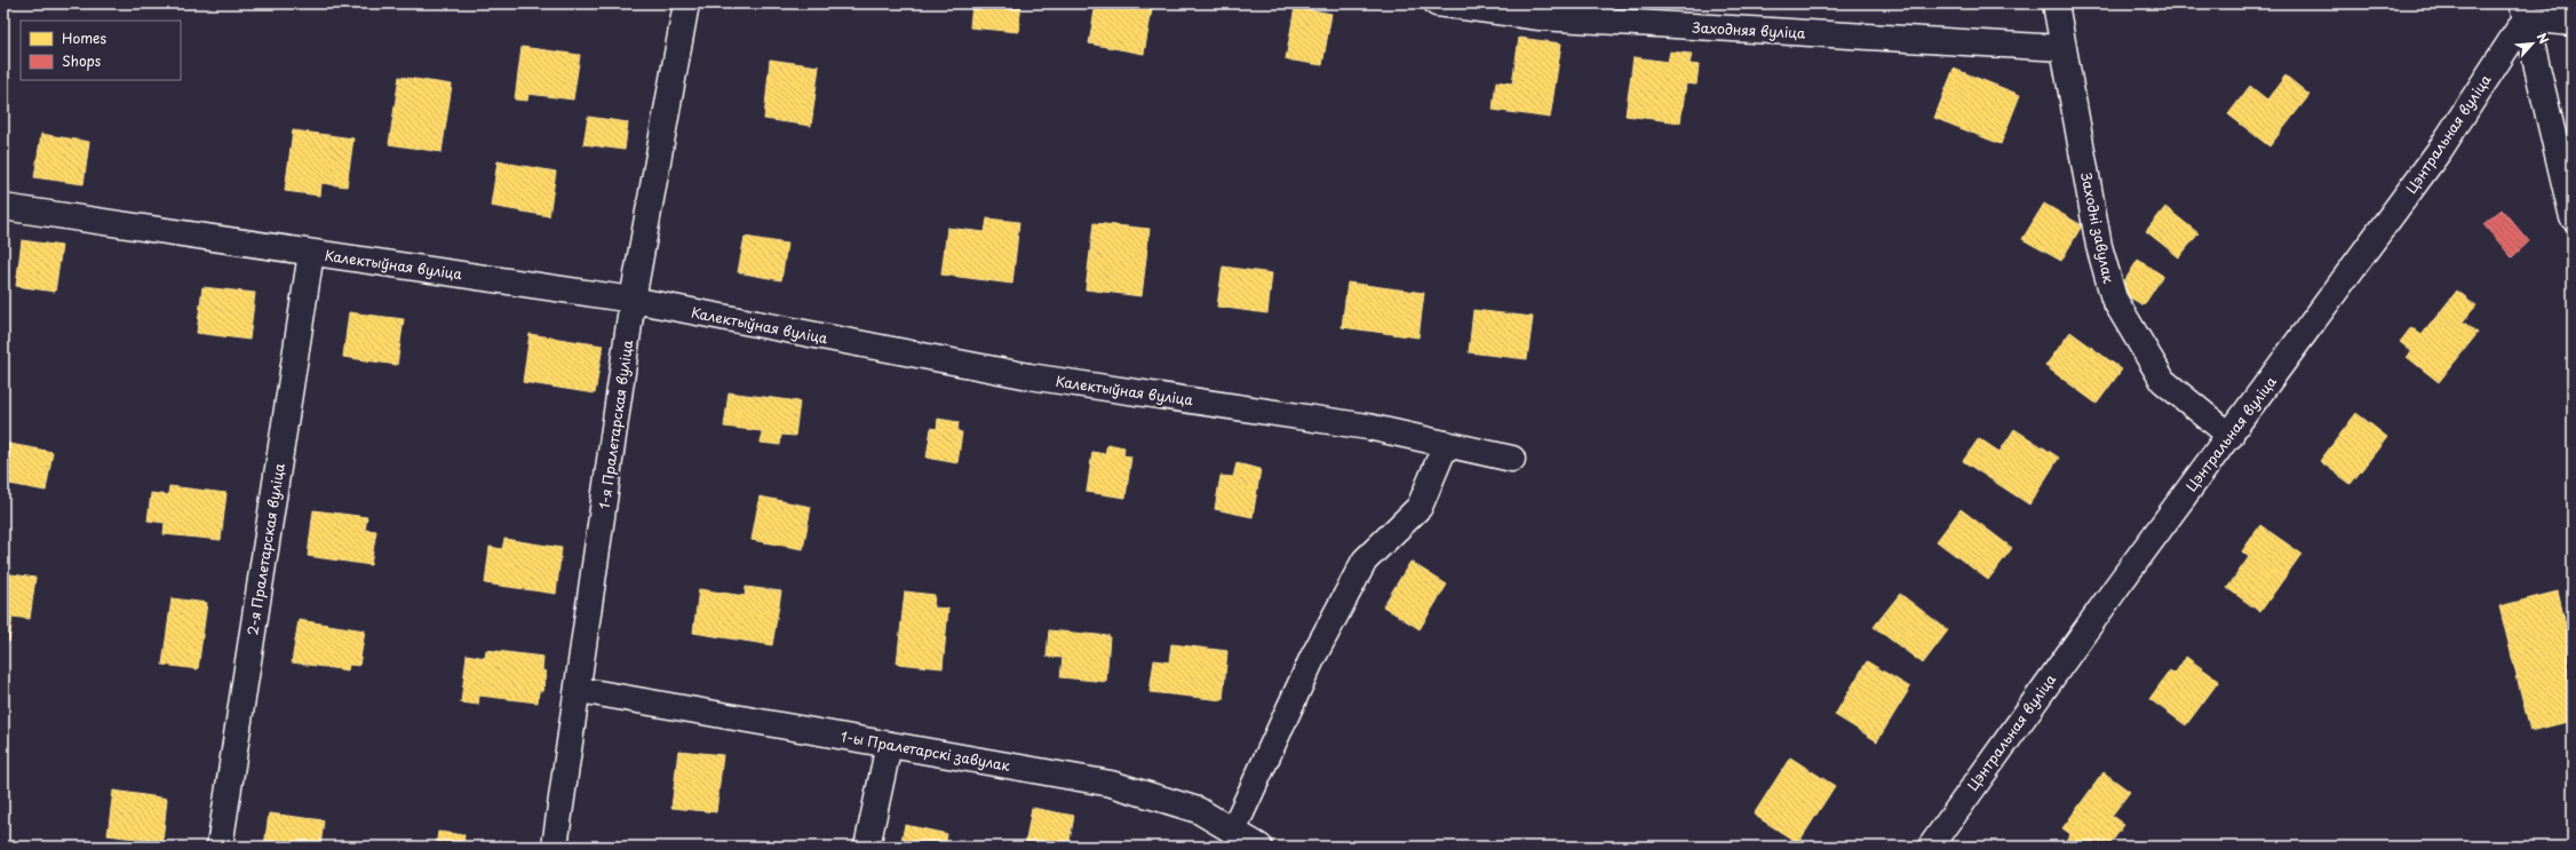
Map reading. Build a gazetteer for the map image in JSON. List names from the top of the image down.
{
  "streets": {
    "street": [
      "Заходняя вуліца",
      "Цэнтральная вуліца",
      "Заходні завулак",
      "Калектыўная вуліца",
      "1-я Пралетарская вуліца",
      "2-я Пралетарская вуліца",
      "1-ы Пралетарскі завулак"
    ]
  },
  "crossings": [
    ["Заходняя вуліца", "Заходні завулак"],
    ["Цэнтральная вуліца", "Заходні завулак"],
    ["Калектыўная вуліца", "1-я Пралетарская вуліца"],
    ["Калектыўная вуліца", "2-я Пралетарская вуліца"],
    ["1-я Пралетарская вуліца", "1-ы Пралетарскі завулак"]
  ],
  "legend": ["Homes", "Shops"],
  "north": "top right"
}
